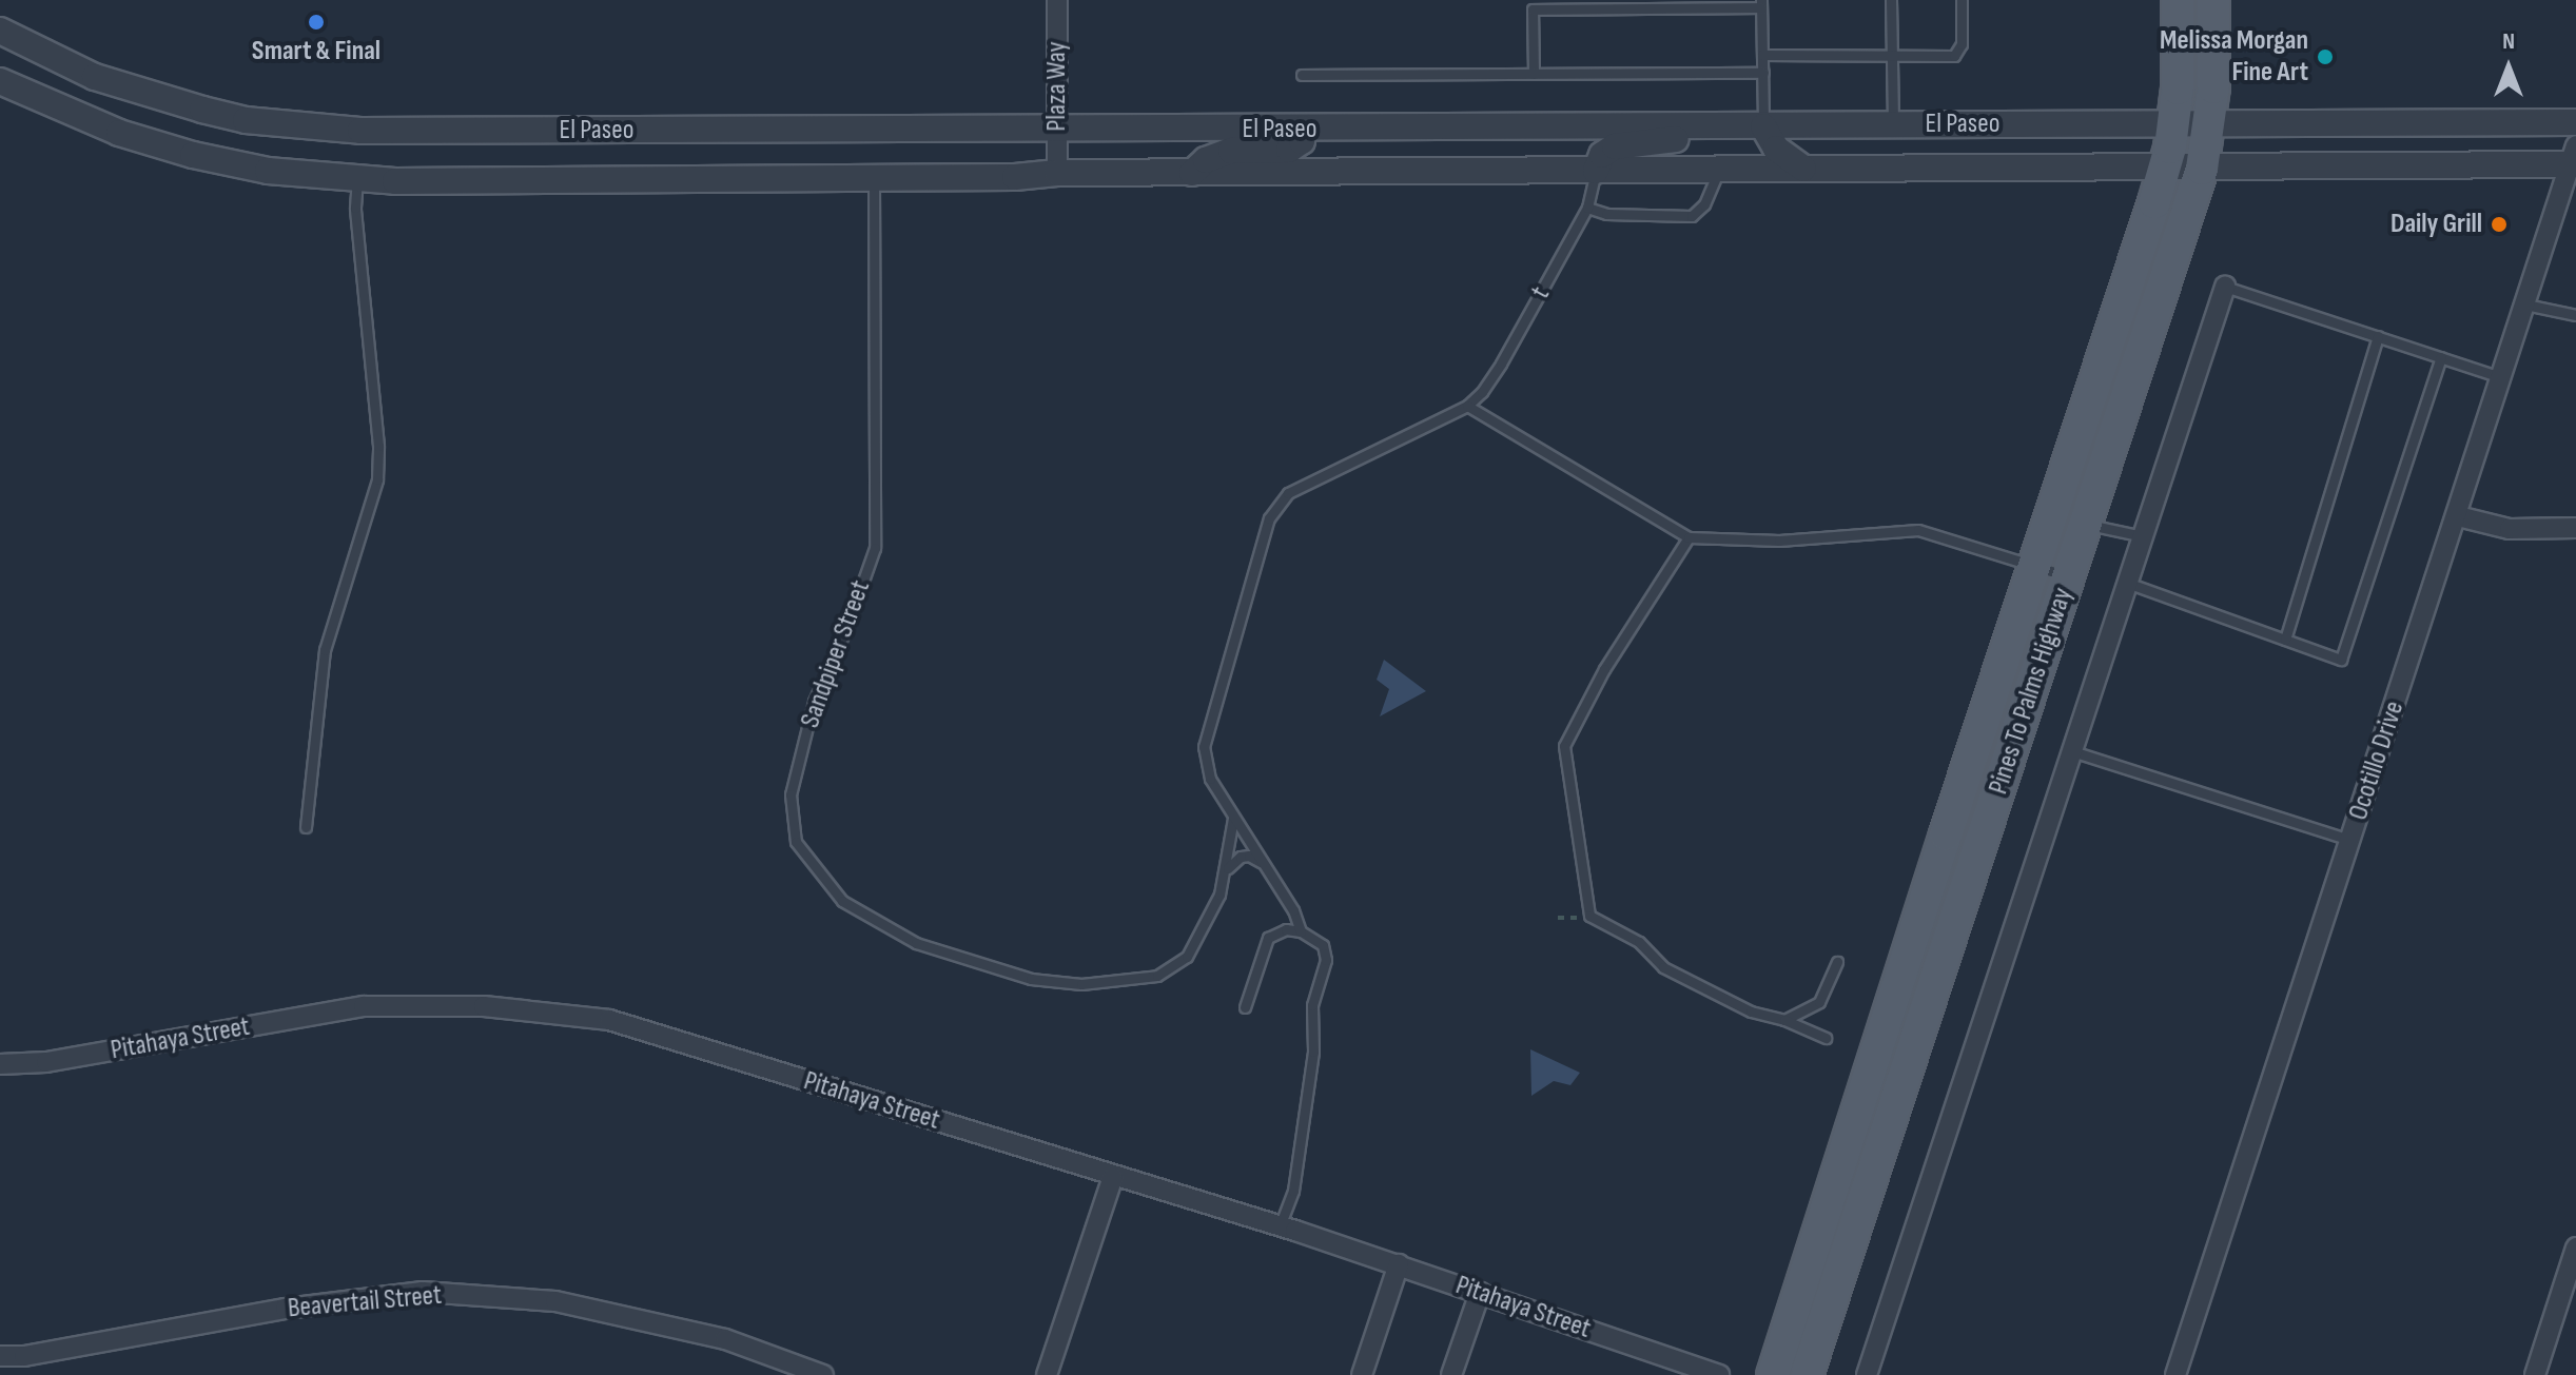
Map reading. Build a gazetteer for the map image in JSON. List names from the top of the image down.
{
  "streets": {
    "main road": ["Pines To Palms Highway"],
    "street": [
      "Plaza Way",
      "El Paseo",
      "Ocotillo Drive",
      "Pitahaya Street",
      "Beavertail Street"
    ],
    "lane": ["t", "Sandpiper Street"]
  },
  "crossings": [
    ["Plaza Way", "El Paseo"],
    ["El Paseo", "t"],
    ["El Paseo", "Sandpiper Street"],
    ["El Paseo", "Pines To Palms Highway"],
    ["El Paseo", "Ocotillo Drive"]
  ],
  "places": ["Smart & Final", "Melissa Morgan Fine Art", "Daily Grill"],
  "north": "top"
}
